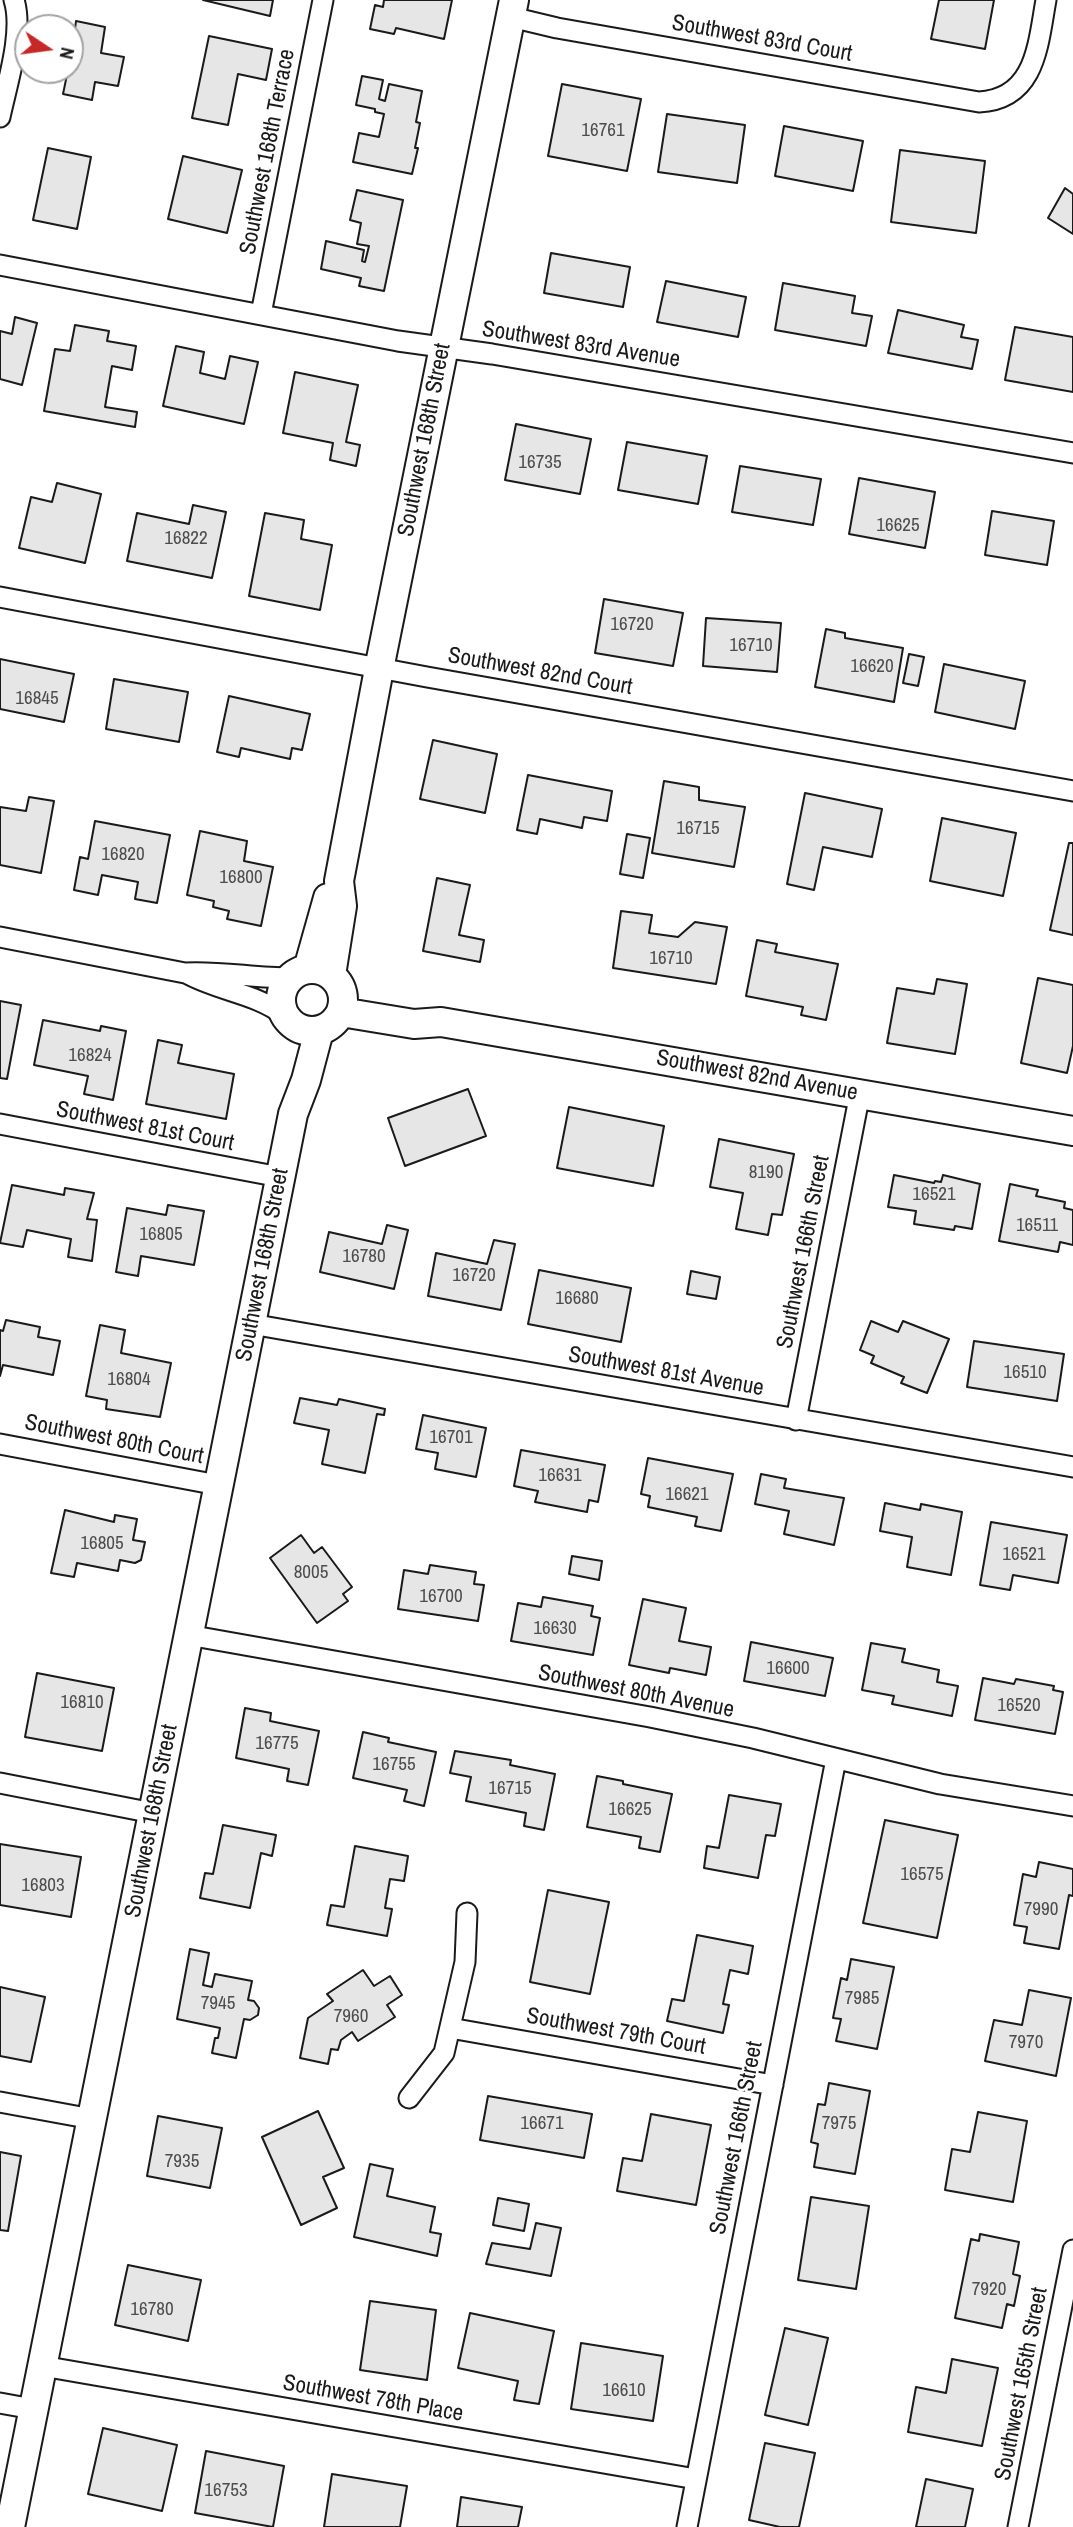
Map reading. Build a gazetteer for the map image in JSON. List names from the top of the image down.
{
  "streets": {
    "street": [
      "Southwest 83rd Court",
      "Southwest 168th Terrace",
      "Southwest 83rd Avenue",
      "Southwest 168th Street",
      "Southwest 82nd Court",
      "Southwest 82nd Avenue",
      "Southwest 81st Court",
      "Southwest 166th Street",
      "Southwest 81st Avenue",
      "Southwest 80th Court",
      "Southwest 80th Avenue",
      "Southwest 79th Court",
      "Southwest 165th Street",
      "Southwest 78th Place"
    ]
  },
  "crossings": [
    ["Southwest 83rd Court", "Southwest 168th Street"],
    ["Southwest 168th Terrace", "Southwest 83rd Avenue"],
    ["Southwest 83rd Avenue", "Southwest 168th Street"],
    ["Southwest 168th Street", "Southwest 82nd Court"],
    ["Southwest 168th Street", "Southwest 82nd Avenue"],
    ["Southwest 168th Street", "Southwest 81st Court"],
    ["Southwest 168th Street", "Southwest 81st Avenue"],
    ["Southwest 168th Street", "Southwest 80th Court"],
    ["Southwest 168th Street", "Southwest 80th Avenue"],
    ["Southwest 168th Street", "Southwest 78th Place"],
    ["Southwest 82nd Avenue", "Southwest 166th Street"],
    ["Southwest 166th Street", "Southwest 81st Avenue"],
    ["Southwest 166th Street", "Southwest 80th Avenue"],
    ["Southwest 166th Street", "Southwest 79th Court"],
    ["Southwest 166th Street", "Southwest 78th Place"]
  ],
  "house_numbers": [
    "16761",
    "16735",
    "16625",
    "16822",
    "16720",
    "16710",
    "16620",
    "16845",
    "16715",
    "16820",
    "16800",
    "16710",
    "16824",
    "8190",
    "16521",
    "16511",
    "16805",
    "16780",
    "16720",
    "16680",
    "16510",
    "16804",
    "16701",
    "16631",
    "16621",
    "16805",
    "16521",
    "8005",
    "16700",
    "16630",
    "16600",
    "16810",
    "16520",
    "16775",
    "16755",
    "16715",
    "16625",
    "16575",
    "16803",
    "7990",
    "7985",
    "7945",
    "7960",
    "7970",
    "16671",
    "7975",
    "7935",
    "7920",
    "16780",
    "16610",
    "16753"
  ],
  "north": "right"
}
